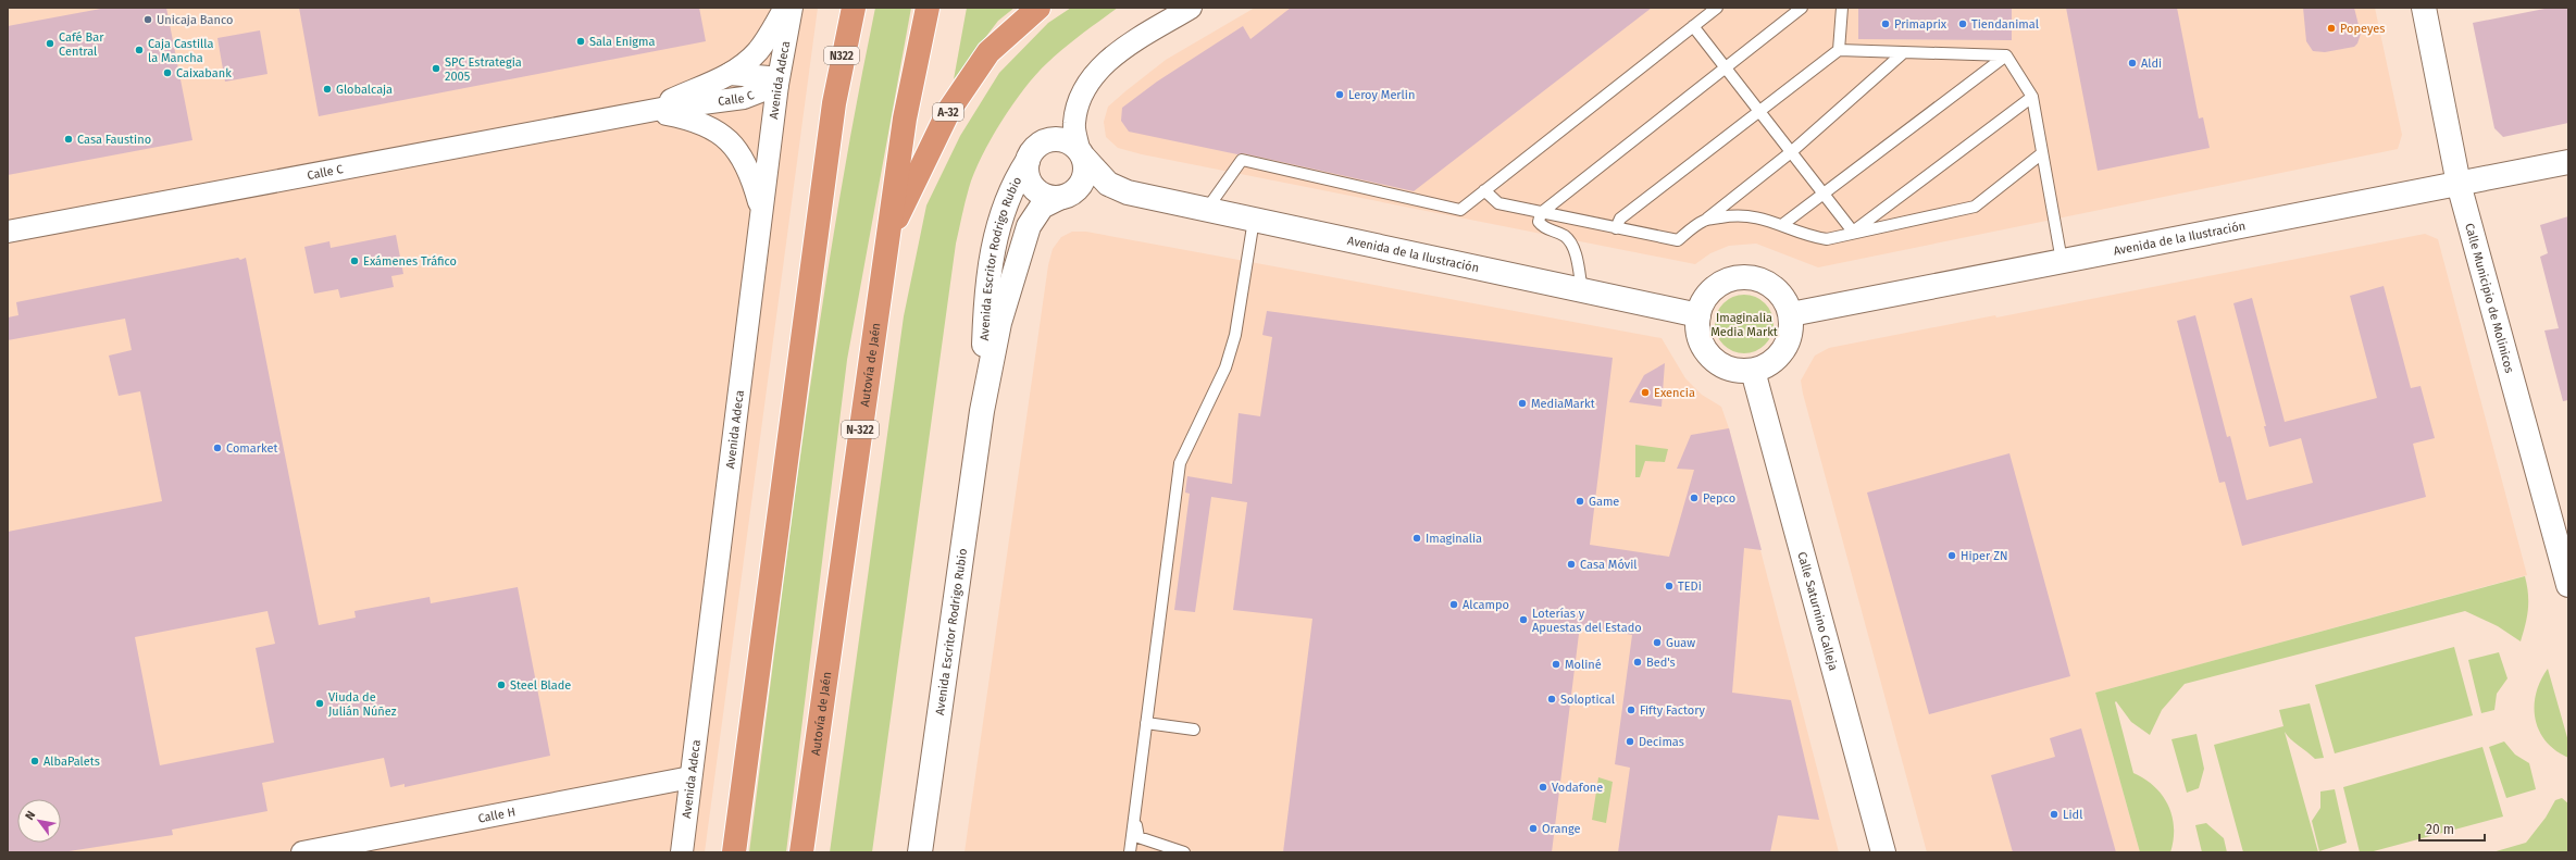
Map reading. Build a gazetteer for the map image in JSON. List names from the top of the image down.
{
  "streets": {
    "highway": [
      "N322",
      "A-32",
      "Autovía de Jaén",
      "N-322"
    ],
    "street": [
      "Avenida Adeca",
      "Calle C",
      "Avenida de la Ilustración",
      "Avenida Escritor Rodrigo Rubio",
      "Calle Municipio de Molinicos",
      "Calle Saturnino Calleja",
      "Calle H"
    ]
  },
  "crossings": [
    ["Avenida Adeca", "Calle C"],
    ["Avenida Adeca", "Calle H"],
    ["A-32", "Autovía de Jaén"],
    ["Avenida de la Ilustración", "Avenida Escritor Rodrigo Rubio"],
    ["Avenida de la Ilustración", "Calle Municipio de Molinicos"],
    ["Avenida de la Ilustración", "Calle Saturnino Calleja"]
  ],
  "parks": ["Imaginalia Media Markt"],
  "places": [
    "Unicaja Banco",
    "Primaprix",
    "Tiendanimal",
    "Popeyes",
    "Sala Enigma",
    "Café Bar Central",
    "Caja Castilla la Mancha",
    "Aldi",
    "SPC Estrategia 2005",
    "Caixabank",
    "Globalcaja",
    "Leroy Merlin",
    "Casa Faustino",
    "Exámenes Tráfico",
    "Exencia",
    "MediaMarkt",
    "Comarket",
    "Pepco",
    "Game",
    "Imaginalia",
    "Hiper ZN",
    "Casa Móvil",
    "TEDi",
    "Alcampo",
    "Loterías y Apuestas del Estado",
    "Guaw",
    "Bed's",
    "Moliné",
    "Steel Blade",
    "Soloptical",
    "Viuda de Julián Núñez",
    "Fifty Factory",
    "Decimas",
    "AlbaPalets",
    "Vodafone",
    "Lidl",
    "Orange"
  ],
  "scale_bar": "20 m",
  "north": "top left"
}
